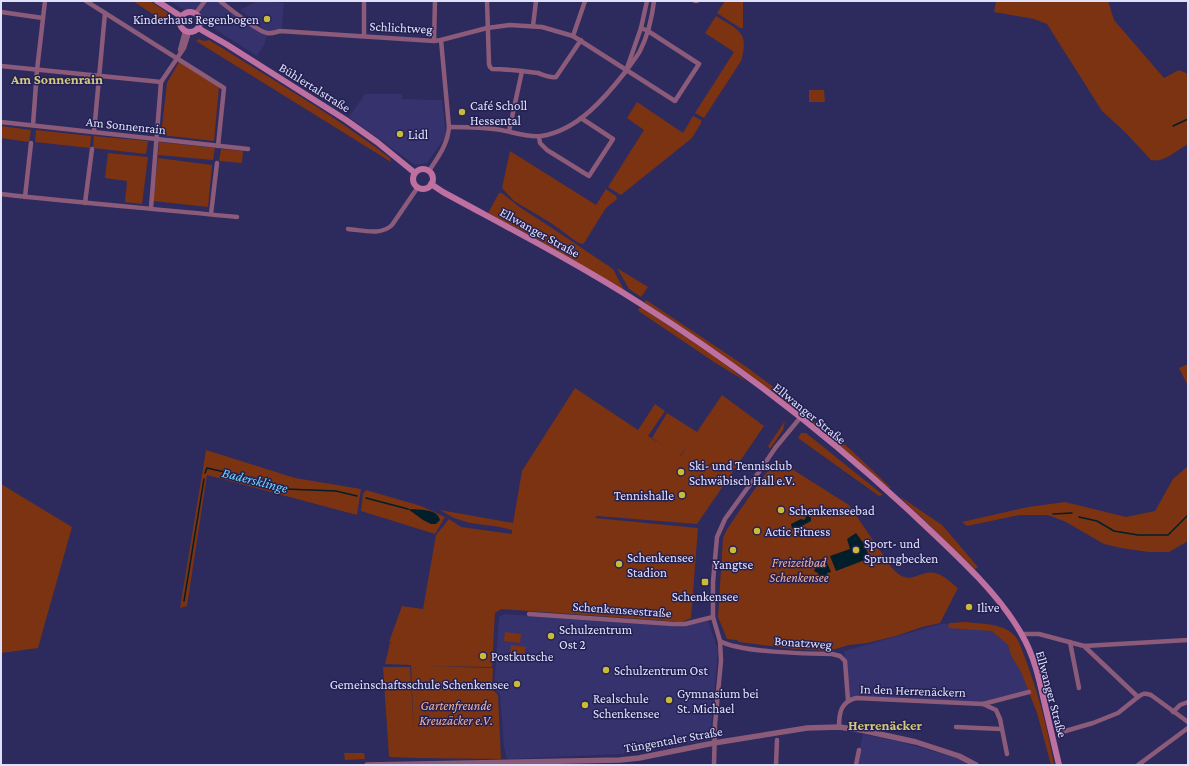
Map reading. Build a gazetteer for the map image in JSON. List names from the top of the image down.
{
  "streets": {
    "main road": ["Bühlertalstraße", "Ellwanger Straße"],
    "street": [
      "Schlichtweg",
      "Am Sonnenrain",
      "Schenkenseestraße",
      "Bonatzweg",
      "In den Herrenäckern",
      "Tüngentaler Straße"
    ]
  },
  "crossings": [
    ["Bühlertalstraße", "Ellwanger Straße"],
    ["Bonatzweg", "In den Herrenäckern"],
    ["In den Herrenäckern", "Tüngentaler Straße"]
  ],
  "districts": ["Am Sonnenrain", "Herrenäcker"],
  "water": ["Badersklinge"],
  "parks": ["Freizeitbad Schenkensee", "Gartenfreunde Kreuzäcker e.V."],
  "places": {
    "other": [
      "Kinderhaus Regenbogen",
      "Café Scholl Hessental",
      "Lidl",
      "Ski- und Tennisclub Schwäbisch Hall e.V.",
      "Tennishalle",
      "Schenkenseebad",
      "Actic Fitness",
      "Yangtse",
      "Sport- und Sprungbecken",
      "Schenkensee Stadion",
      "Ilive",
      "Schulzentrum Ost 2",
      "Postkutsche",
      "Schulzentrum Ost",
      "Gemeinschaftsschule Schenkensee",
      "Gymnasium bei St. Michael",
      "Realschule Schenkensee"
    ],
    "transit": ["Schenkensee"]
  }
}
